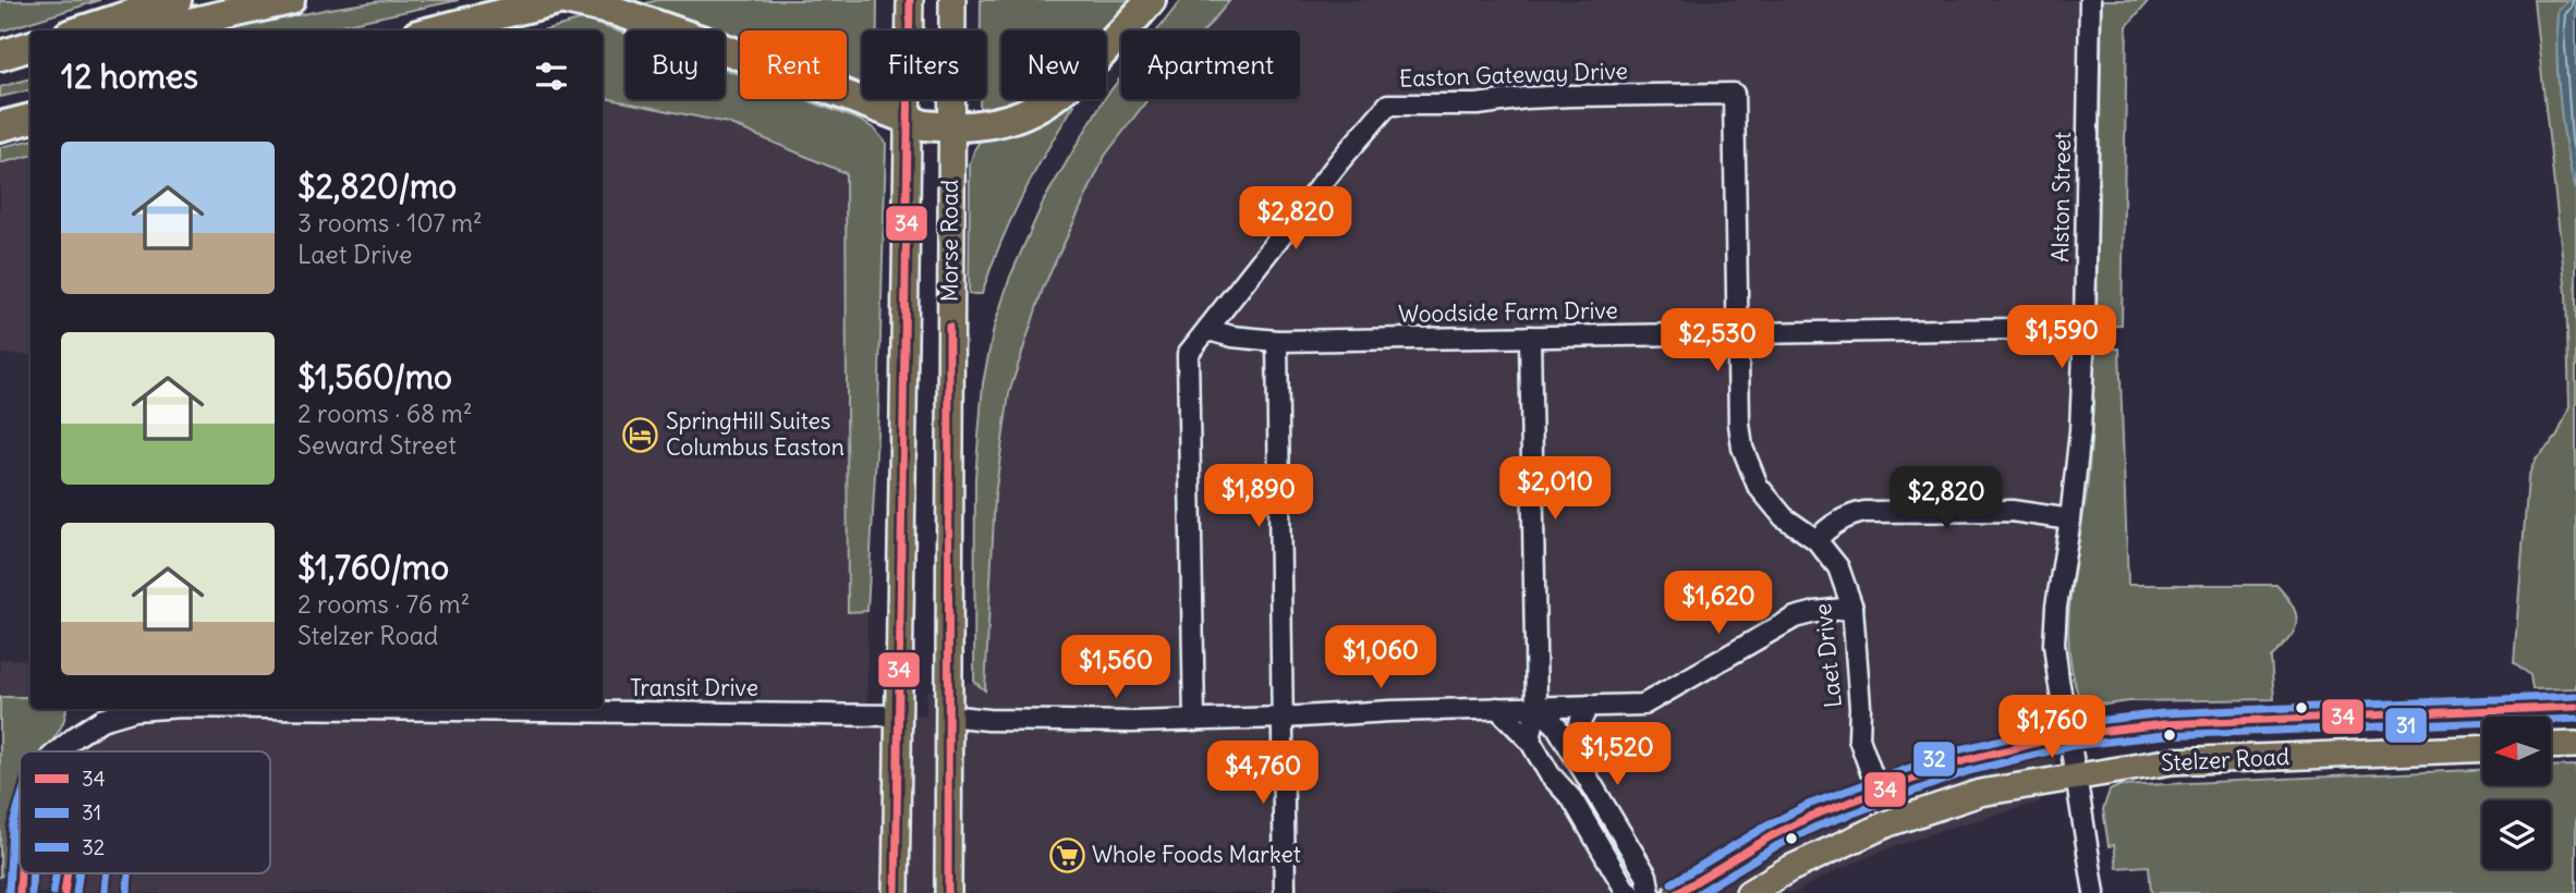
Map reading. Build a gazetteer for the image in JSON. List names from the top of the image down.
{
  "streets": {
    "main road": ["Morse Road", "Stelzer Road"],
    "street": [
      "Easton Gateway Drive",
      "Alston Street",
      "Woodside Farm Drive",
      "Laet Drive",
      "Transit Drive"
    ]
  },
  "crossings": [
    ["Easton Gateway Drive", "Woodside Farm Drive"],
    ["Easton Gateway Drive", "Laet Drive"],
    ["Alston Street", "Woodside Farm Drive"],
    ["Alston Street", "Stelzer Road"],
    ["Morse Road", "Transit Drive"],
    ["Woodside Farm Drive", "Laet Drive"],
    ["Laet Drive", "Stelzer Road"]
  ],
  "places": {
    "hotel": ["SpringHill Suites Columbus Easton"],
    "supermarket": ["Whole Foods Market"]
  },
  "lines": ["transit line 34", "transit line 32", "transit line 31"],
  "legend": ["34", "31", "32"],
  "north": "left",
  "page": {
    "chip": [
      "Buy",
      "Rent",
      "Filters",
      "New",
      "Apartment"
    ],
    "heading": "12 homes",
    "list": [
      {
        "name": "$2,820/mo",
        "note": "3 rooms · 107 m² · Laet Drive"
      },
      {
        "name": "$1,560/mo",
        "note": "2 rooms · 68 m² · Seward Street"
      },
      {
        "name": "$1,760/mo",
        "note": "2 rooms · 76 m² · Stelzer Road"
      }
    ],
    "price": [
      "$2,820",
      "$1,590",
      "$2,530",
      "$2,010",
      "$1,890",
      "$2,820",
      "$1,620",
      "$1,060",
      "$1,560",
      "$1,760",
      "$1,520",
      "$4,760"
    ]
  }
}
